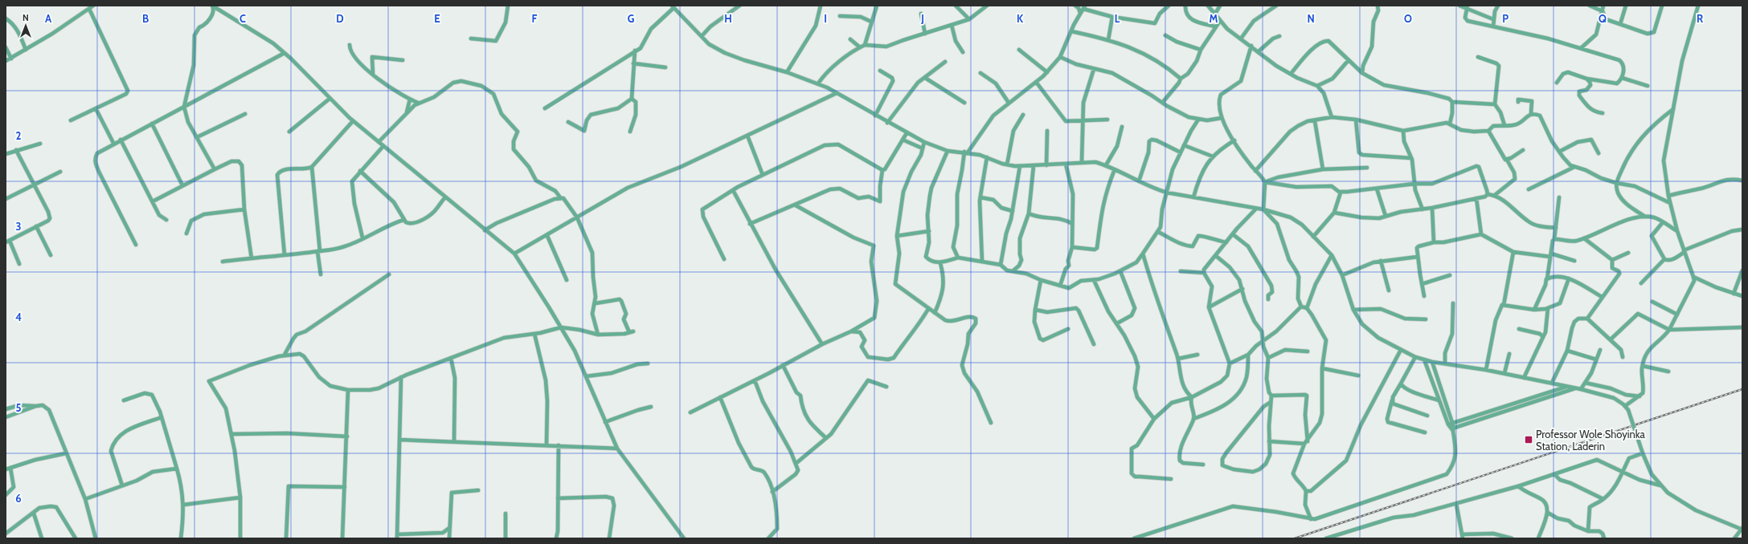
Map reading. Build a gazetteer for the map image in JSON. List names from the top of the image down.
{
  "places": {
    "transit": ["Professor Wole Shoyinka Station, Laderin"]
  },
  "north": "top",
  "grid": {
    "columns": [
      "A",
      "B",
      "C",
      "D",
      "E",
      "F",
      "G",
      "H",
      "I",
      "J",
      "K",
      "L",
      "M",
      "N",
      "O",
      "P",
      "Q",
      "R"
    ],
    "rows": [
      "2",
      "3",
      "4",
      "5",
      "6"
    ]
  }
}
